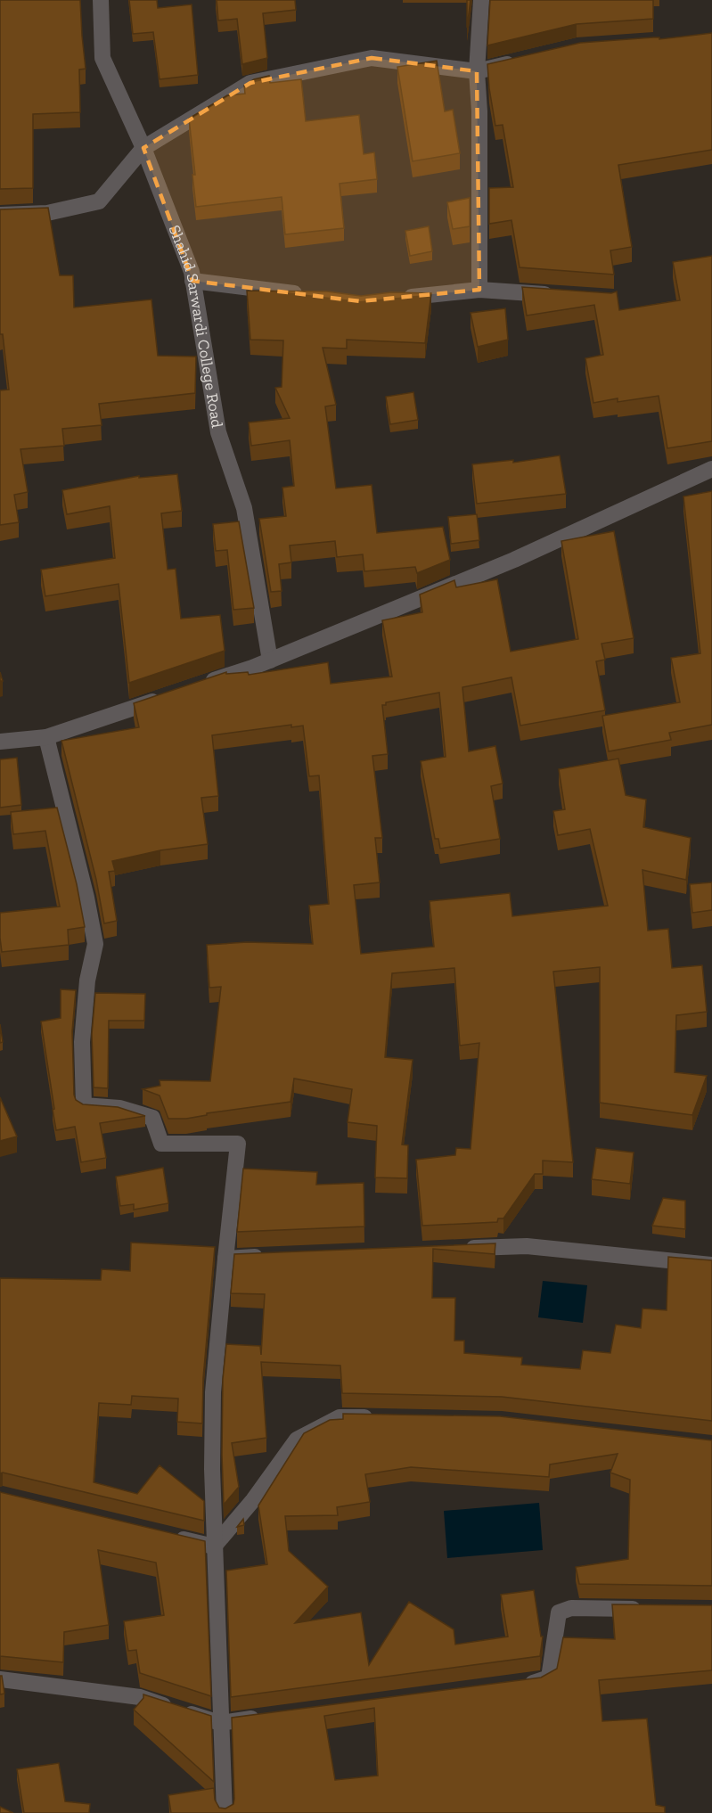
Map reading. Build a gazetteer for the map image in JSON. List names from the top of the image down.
{
  "streets": {
    "street": ["Shahid Sarwardi College Road"]
  }
}
